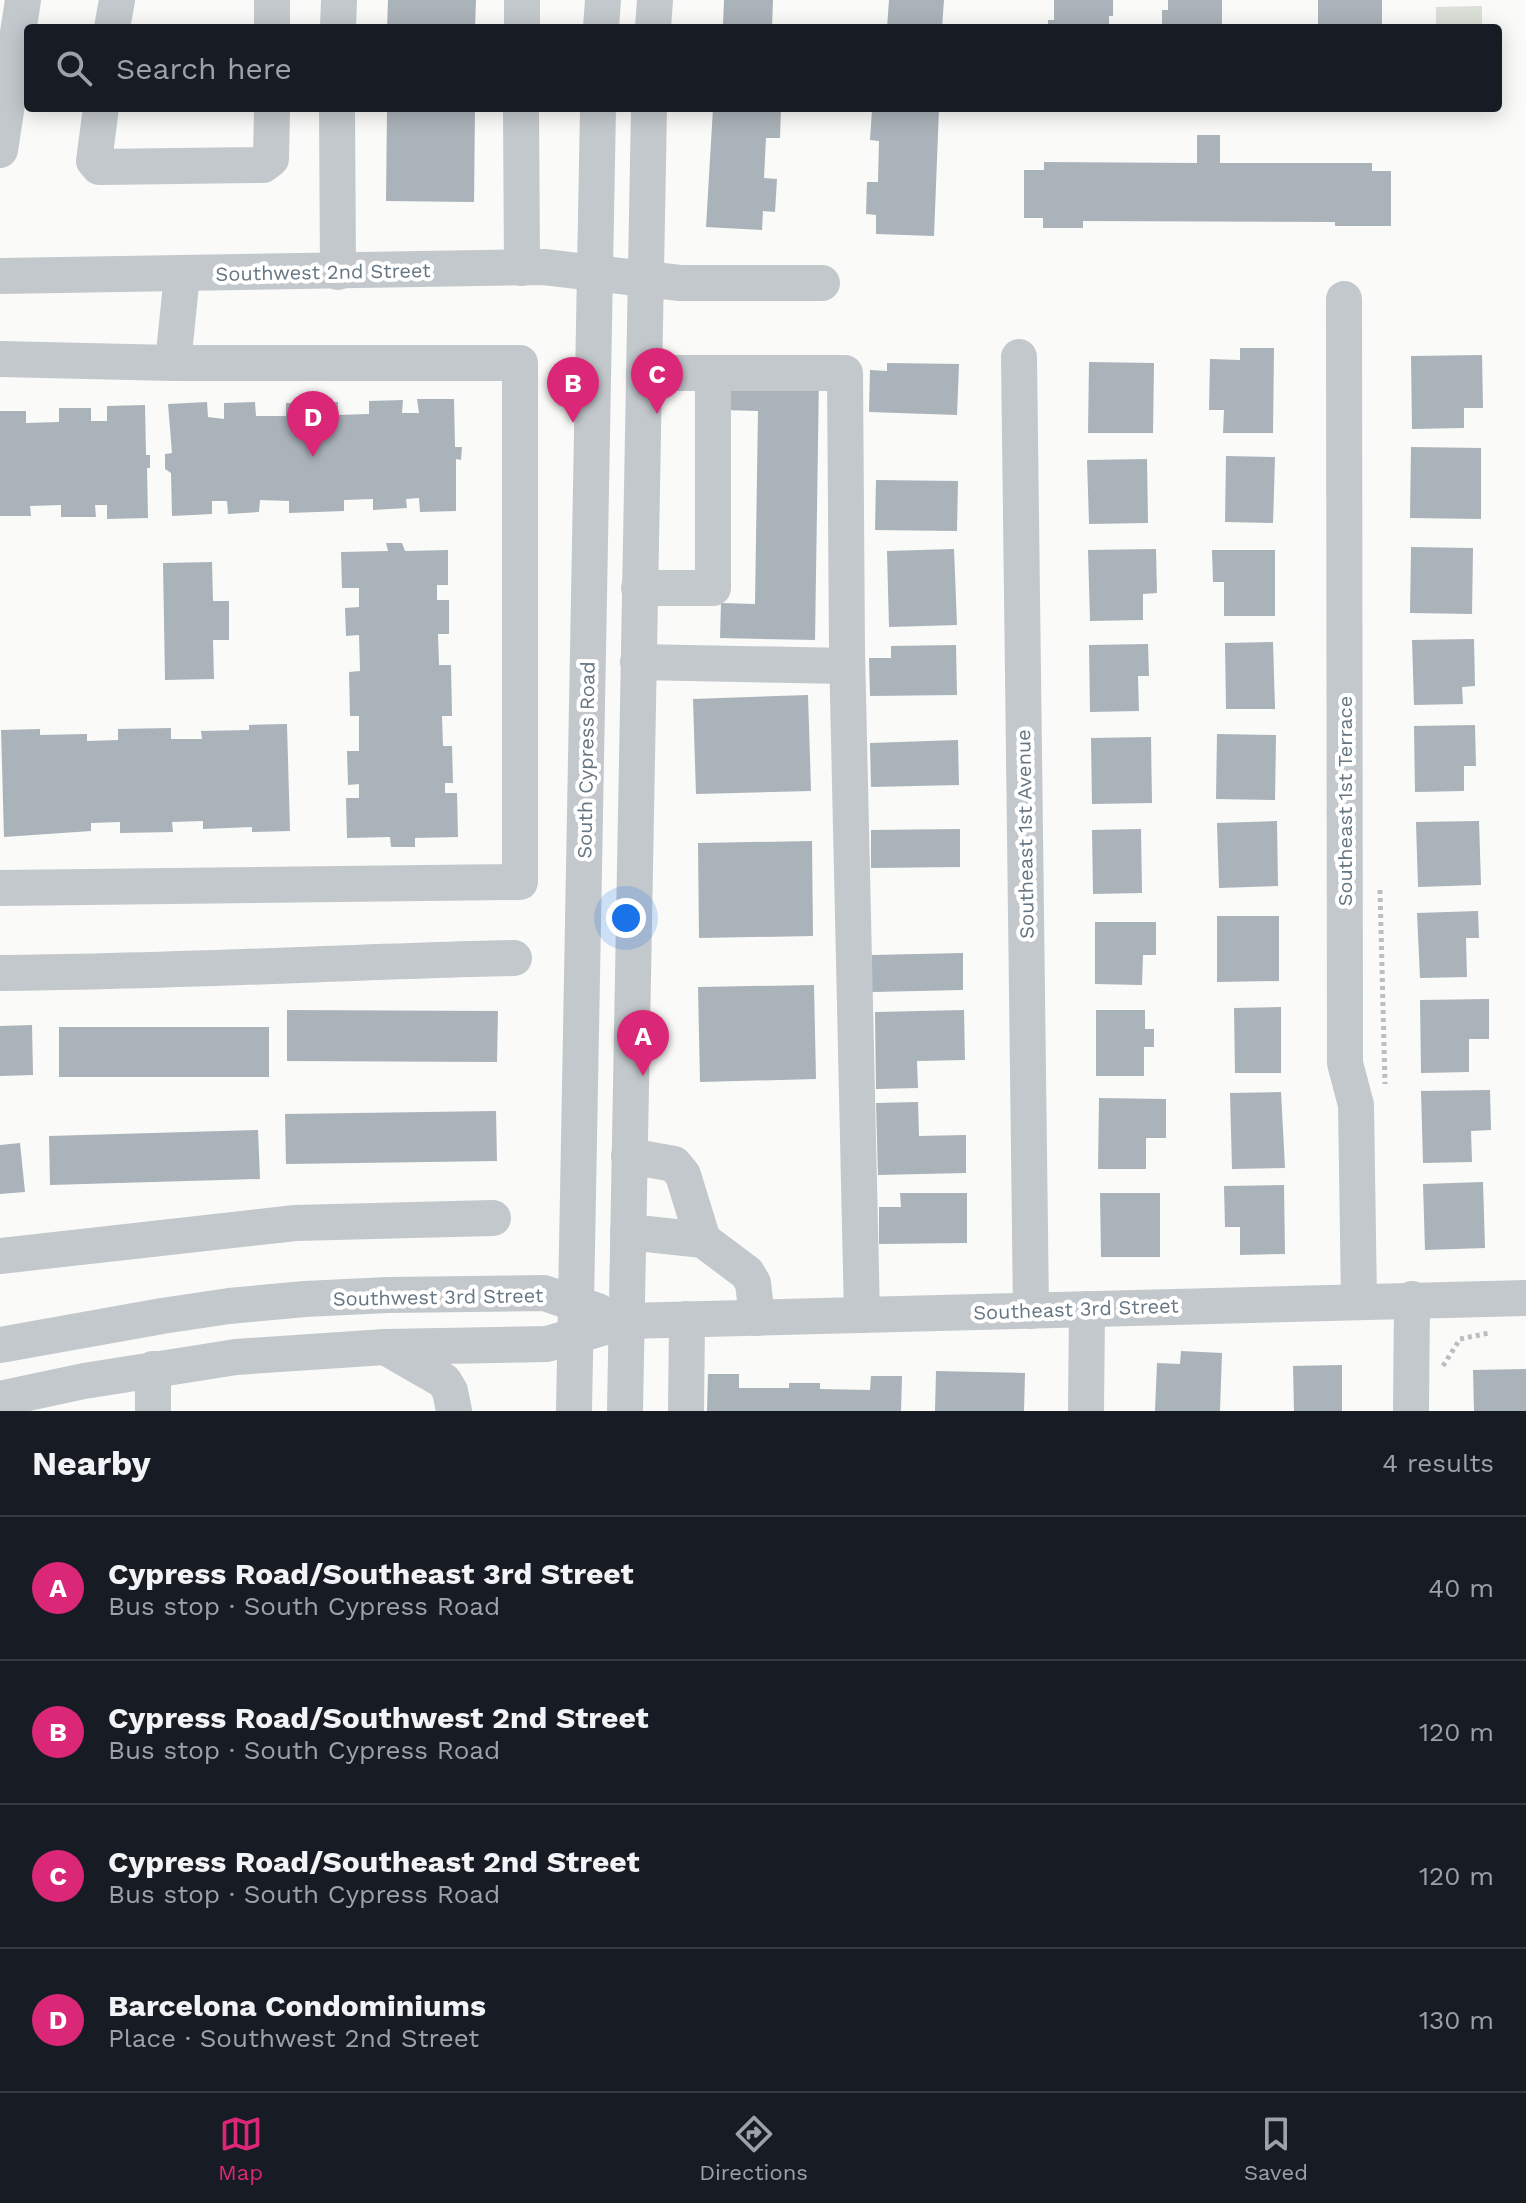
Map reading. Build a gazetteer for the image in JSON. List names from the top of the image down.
{
  "streets": {
    "street": [
      "Southwest 2nd Street",
      "South Cypress Road",
      "Southeast 1st Terrace",
      "Southeast 1st Avenue",
      "Southwest 3rd Street",
      "Southeast 3rd Street"
    ]
  },
  "crossings": [
    ["Southwest 2nd Street", "South Cypress Road"],
    ["South Cypress Road", "Southwest 3rd Street"],
    ["Southeast 1st Terrace", "Southeast 3rd Street"],
    ["Southeast 1st Avenue", "Southeast 3rd Street"],
    ["Southwest 3rd Street", "Southeast 3rd Street"]
  ],
  "page": {
    "search": "Search here",
    "pins": [
      "C",
      "B",
      "D",
      "A"
    ],
    "heading": ["Nearby", "4 results"],
    "list": [
      {
        "mark": "A",
        "name": "Cypress Road/Southeast 3rd Street",
        "note": "Bus stop · South Cypress Road",
        "value": "40 m"
      },
      {
        "mark": "B",
        "name": "Cypress Road/Southwest 2nd Street",
        "note": "Bus stop · South Cypress Road",
        "value": "120 m"
      },
      {
        "mark": "C",
        "name": "Cypress Road/Southeast 2nd Street",
        "note": "Bus stop · South Cypress Road",
        "value": "120 m"
      },
      {
        "mark": "D",
        "name": "Barcelona Condominiums",
        "note": "Place · Southwest 2nd Street",
        "value": "130 m"
      }
    ],
    "nav": ["Map", "Directions", "Saved"]
  }
}
